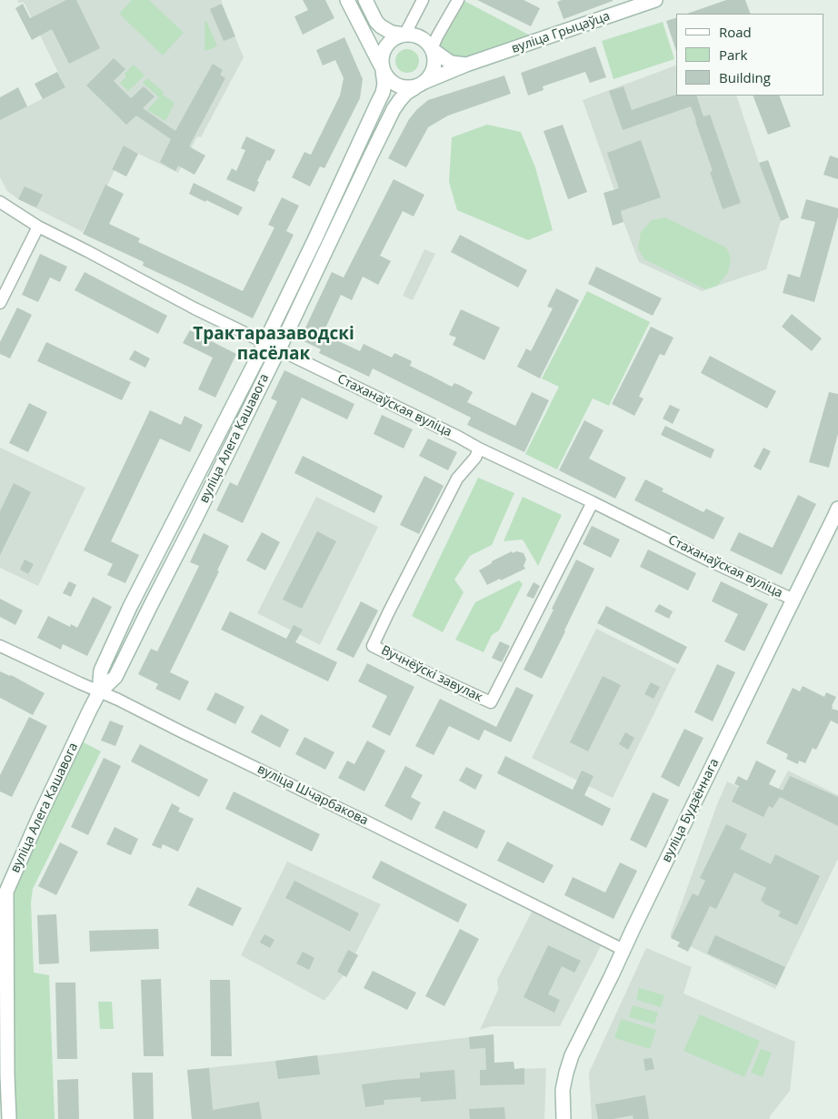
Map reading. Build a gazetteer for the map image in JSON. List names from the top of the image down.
{
  "streets": {
    "main road": ["вуліца Грыцаўца", "вуліца Алега Кашавога", "вуліца Будзённага"],
    "street": ["Стаханаўская вуліца", "Вучнёўскі завулак", "вуліца Шчарбакова"]
  },
  "crossings": [
    ["вуліца Грыцаўца", "вуліца Алега Кашавога"],
    ["Стаханаўская вуліца", "вуліца Алега Кашавога"],
    ["Стаханаўская вуліца", "Вучнёўскі завулак"],
    ["Стаханаўская вуліца", "вуліца Будзённага"],
    ["вуліца Алега Кашавога", "вуліца Шчарбакова"],
    ["вуліца Шчарбакова", "вуліца Будзённага"]
  ],
  "districts": ["Трактаразаводскі пасёлак"],
  "legend": ["Road", "Park", "Building"]
}
